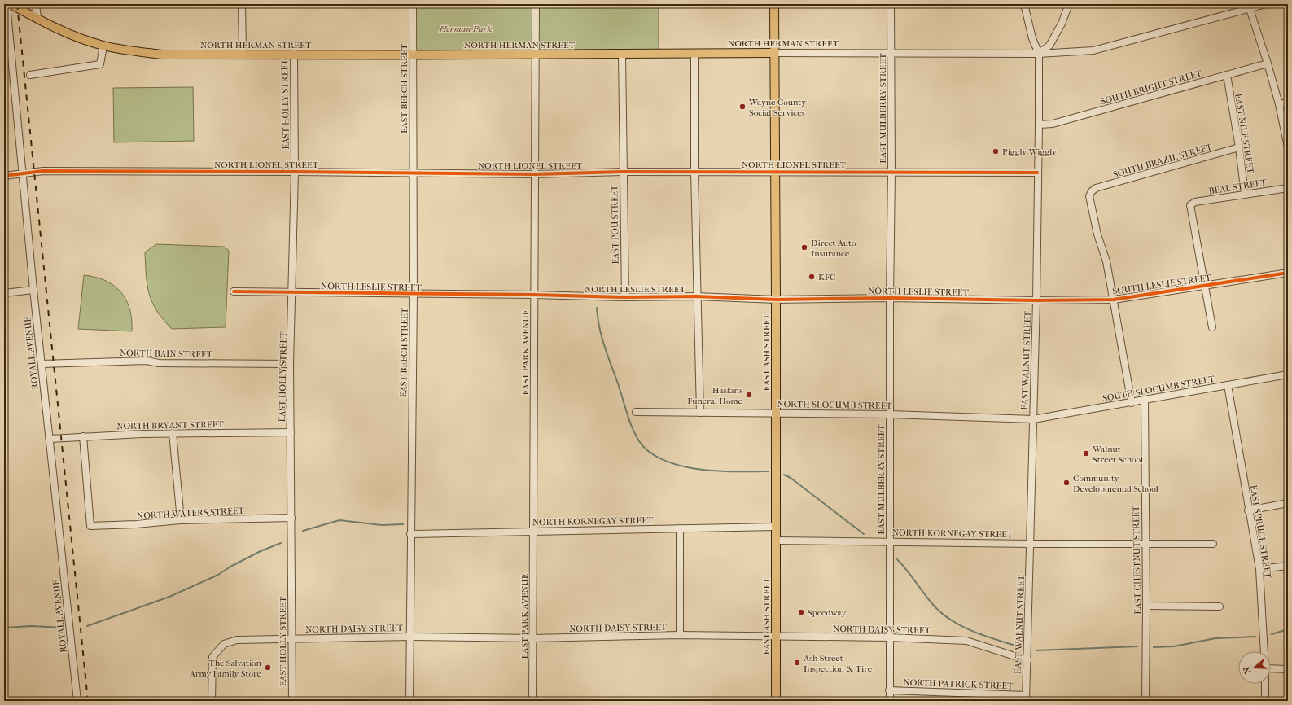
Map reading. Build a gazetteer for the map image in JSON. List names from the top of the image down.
{
  "streets": {
    "main road": ["NORTH HERMAN STREET", "EAST ASH STREET"],
    "street": [
      "SOUTH BRIGHT STREET",
      "EAST BEECH STREET",
      "EAST HOLLY STREET",
      "EAST MULBERRY STREET",
      "EAST NILE STREET",
      "SOUTH BRAZIL STREET",
      "NORTH LIONEL STREET",
      "BEAL STREET",
      "EAST POU STREET",
      "SOUTH LESLIE STREET",
      "NORTH LESLIE STREET",
      "EAST PARK AVENUE",
      "ROYALL AVENUE",
      "NORTH BAIN STREET",
      "EAST WALNUT STREET",
      "SOUTH SLOCUMB STREET",
      "NORTH SLOCUMB STREET",
      "NORTH BRYANT STREET",
      "NORTH WATERS STREET",
      "NORTH KORNEGAY STREET",
      "EAST SPRUCE STREET",
      "EAST CHESTNUT STREET",
      "NORTH DAISY STREET",
      "NORTH PATRICK STREET"
    ]
  },
  "crossings": [
    ["NORTH HERMAN STREET", "EAST BEECH STREET"],
    ["NORTH HERMAN STREET", "EAST HOLLY STREET"],
    ["NORTH HERMAN STREET", "EAST MULBERRY STREET"],
    ["NORTH HERMAN STREET", "EAST POU STREET"],
    ["NORTH HERMAN STREET", "EAST PARK AVENUE"],
    ["NORTH HERMAN STREET", "EAST ASH STREET"],
    ["NORTH HERMAN STREET", "EAST WALNUT STREET"],
    ["SOUTH BRIGHT STREET", "EAST NILE STREET"],
    ["SOUTH BRIGHT STREET", "EAST WALNUT STREET"],
    ["EAST BEECH STREET", "NORTH LIONEL STREET"],
    ["EAST BEECH STREET", "NORTH LESLIE STREET"],
    ["EAST BEECH STREET", "NORTH KORNEGAY STREET"],
    ["EAST BEECH STREET", "NORTH DAISY STREET"],
    ["EAST HOLLY STREET", "NORTH LIONEL STREET"],
    ["EAST HOLLY STREET", "NORTH LESLIE STREET"],
    ["EAST HOLLY STREET", "NORTH BAIN STREET"],
    ["EAST HOLLY STREET", "NORTH BRYANT STREET"],
    ["EAST HOLLY STREET", "NORTH WATERS STREET"],
    ["EAST HOLLY STREET", "NORTH DAISY STREET"],
    ["EAST MULBERRY STREET", "NORTH LIONEL STREET"],
    ["EAST MULBERRY STREET", "NORTH LESLIE STREET"],
    ["EAST MULBERRY STREET", "NORTH SLOCUMB STREET"],
    ["EAST MULBERRY STREET", "NORTH KORNEGAY STREET"],
    ["EAST MULBERRY STREET", "NORTH DAISY STREET"],
    ["EAST MULBERRY STREET", "NORTH PATRICK STREET"],
    ["EAST NILE STREET", "SOUTH BRAZIL STREET"],
    ["EAST NILE STREET", "BEAL STREET"],
    ["SOUTH BRAZIL STREET", "SOUTH LESLIE STREET"],
    ["NORTH LIONEL STREET", "EAST POU STREET"],
    ["NORTH LIONEL STREET", "EAST PARK AVENUE"],
    ["NORTH LIONEL STREET", "EAST ASH STREET"],
    ["NORTH LIONEL STREET", "ROYALL AVENUE"],
    ["NORTH LIONEL STREET", "EAST WALNUT STREET"],
    ["BEAL STREET", "SOUTH LESLIE STREET"],
    ["EAST POU STREET", "NORTH LESLIE STREET"],
    ["SOUTH LESLIE STREET", "NORTH LESLIE STREET"],
    ["SOUTH LESLIE STREET", "EAST WALNUT STREET"],
    ["NORTH LESLIE STREET", "EAST PARK AVENUE"],
    ["NORTH LESLIE STREET", "EAST ASH STREET"],
    ["NORTH LESLIE STREET", "EAST WALNUT STREET"],
    ["EAST PARK AVENUE", "NORTH KORNEGAY STREET"],
    ["EAST PARK AVENUE", "NORTH DAISY STREET"],
    ["EAST ASH STREET", "NORTH SLOCUMB STREET"],
    ["EAST ASH STREET", "NORTH KORNEGAY STREET"],
    ["EAST ASH STREET", "NORTH DAISY STREET"],
    ["ROYALL AVENUE", "NORTH BAIN STREET"],
    ["ROYALL AVENUE", "NORTH BRYANT STREET"],
    ["EAST WALNUT STREET", "SOUTH SLOCUMB STREET"],
    ["EAST WALNUT STREET", "NORTH SLOCUMB STREET"],
    ["EAST WALNUT STREET", "NORTH KORNEGAY STREET"],
    ["EAST WALNUT STREET", "NORTH DAISY STREET"],
    ["EAST WALNUT STREET", "NORTH PATRICK STREET"],
    ["SOUTH SLOCUMB STREET", "NORTH SLOCUMB STREET"],
    ["SOUTH SLOCUMB STREET", "EAST SPRUCE STREET"],
    ["SOUTH SLOCUMB STREET", "EAST CHESTNUT STREET"],
    ["NORTH BRYANT STREET", "NORTH WATERS STREET"],
    ["NORTH KORNEGAY STREET", "EAST CHESTNUT STREET"]
  ],
  "parks": ["Herman Park"],
  "places": [
    "Wayne County Social Services",
    "Piggly Wiggly",
    "Direct Auto Insurance",
    "KFC",
    "Haskins Funeral Home",
    "Walnut Street School",
    "Community Developmental School",
    "Speedway",
    "Ash Street Inspection & Tire",
    "The Salvation Army Family Store"
  ],
  "north": "left"
}
